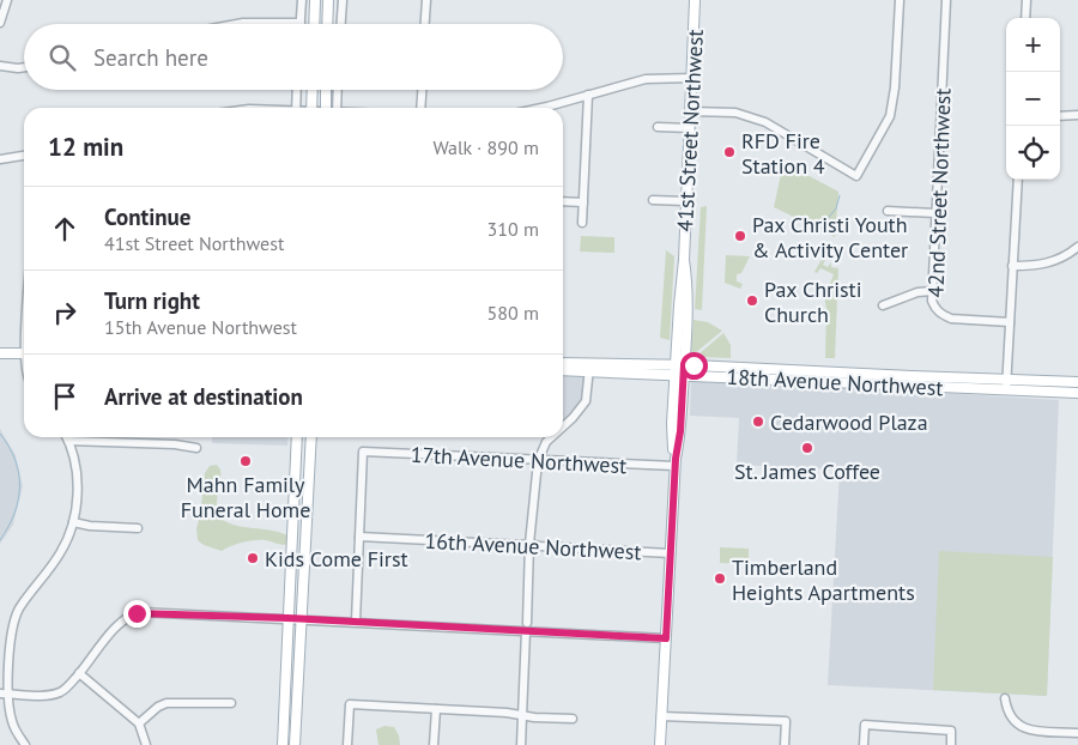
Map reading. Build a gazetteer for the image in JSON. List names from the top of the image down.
{
  "streets": {
    "main road": ["41st Street Northwest", "18th Avenue Northwest"],
    "street": ["42nd Street Northwest", "17th Avenue Northwest", "16th Avenue Northwest"]
  },
  "crossings": [
    ["41st Street Northwest", "18th Avenue Northwest"],
    ["41st Street Northwest", "17th Avenue Northwest"],
    ["41st Street Northwest", "16th Avenue Northwest"],
    ["17th Avenue Northwest", "16th Avenue Northwest"]
  ],
  "places": [
    "RFD Fire Station 4",
    "Pax Christi Youth & Activity Center",
    "Pax Christi Church",
    "Cedarwood Plaza",
    "St. James Coffee",
    "Mahn Family Funeral Home",
    "Kids Come First",
    "Timberland Heights Apartments"
  ],
  "page": {
    "map_buttons": ["+", "−"],
    "search": "Search here",
    "heading": ["12 min", "Walk · 890 m"],
    "list": [
      ["Continue", "41st Street Northwest", "310 m"],
      ["Turn right", "15th Avenue Northwest", "580 m"],
      "Arrive at destination"
    ]
  }
}
